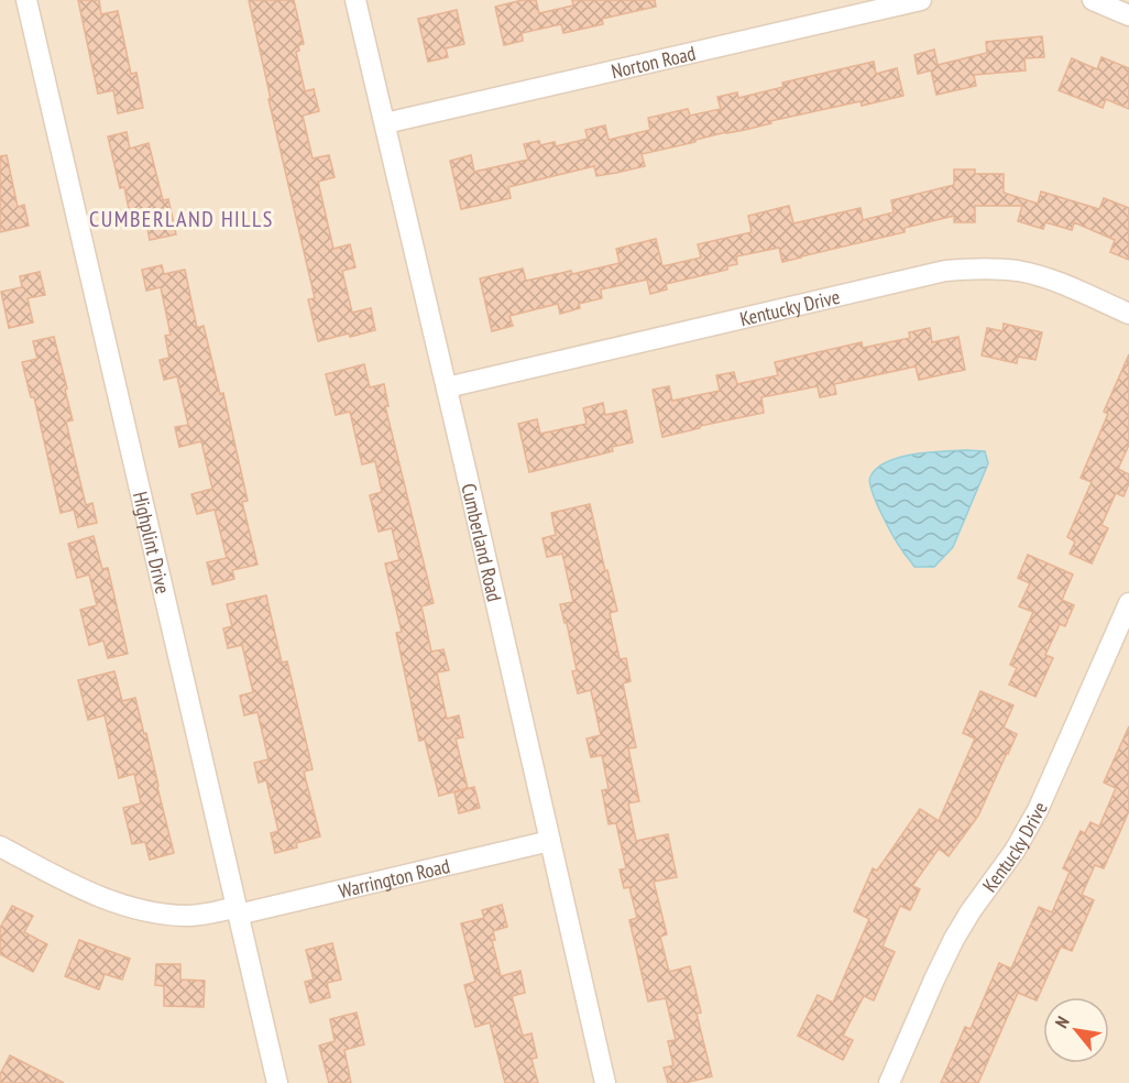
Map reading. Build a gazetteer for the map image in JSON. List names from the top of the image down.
{
  "streets": {
    "street": [
      "Norton Road",
      "Kentucky Drive",
      "Highplint Drive",
      "Cumberland Road",
      "Warrington Road"
    ]
  },
  "crossings": [
    ["Norton Road", "Cumberland Road"],
    ["Kentucky Drive", "Cumberland Road"],
    ["Highplint Drive", "Warrington Road"],
    ["Cumberland Road", "Warrington Road"]
  ],
  "districts": ["CUMBERLAND HILLS"],
  "north": "top left"
}
